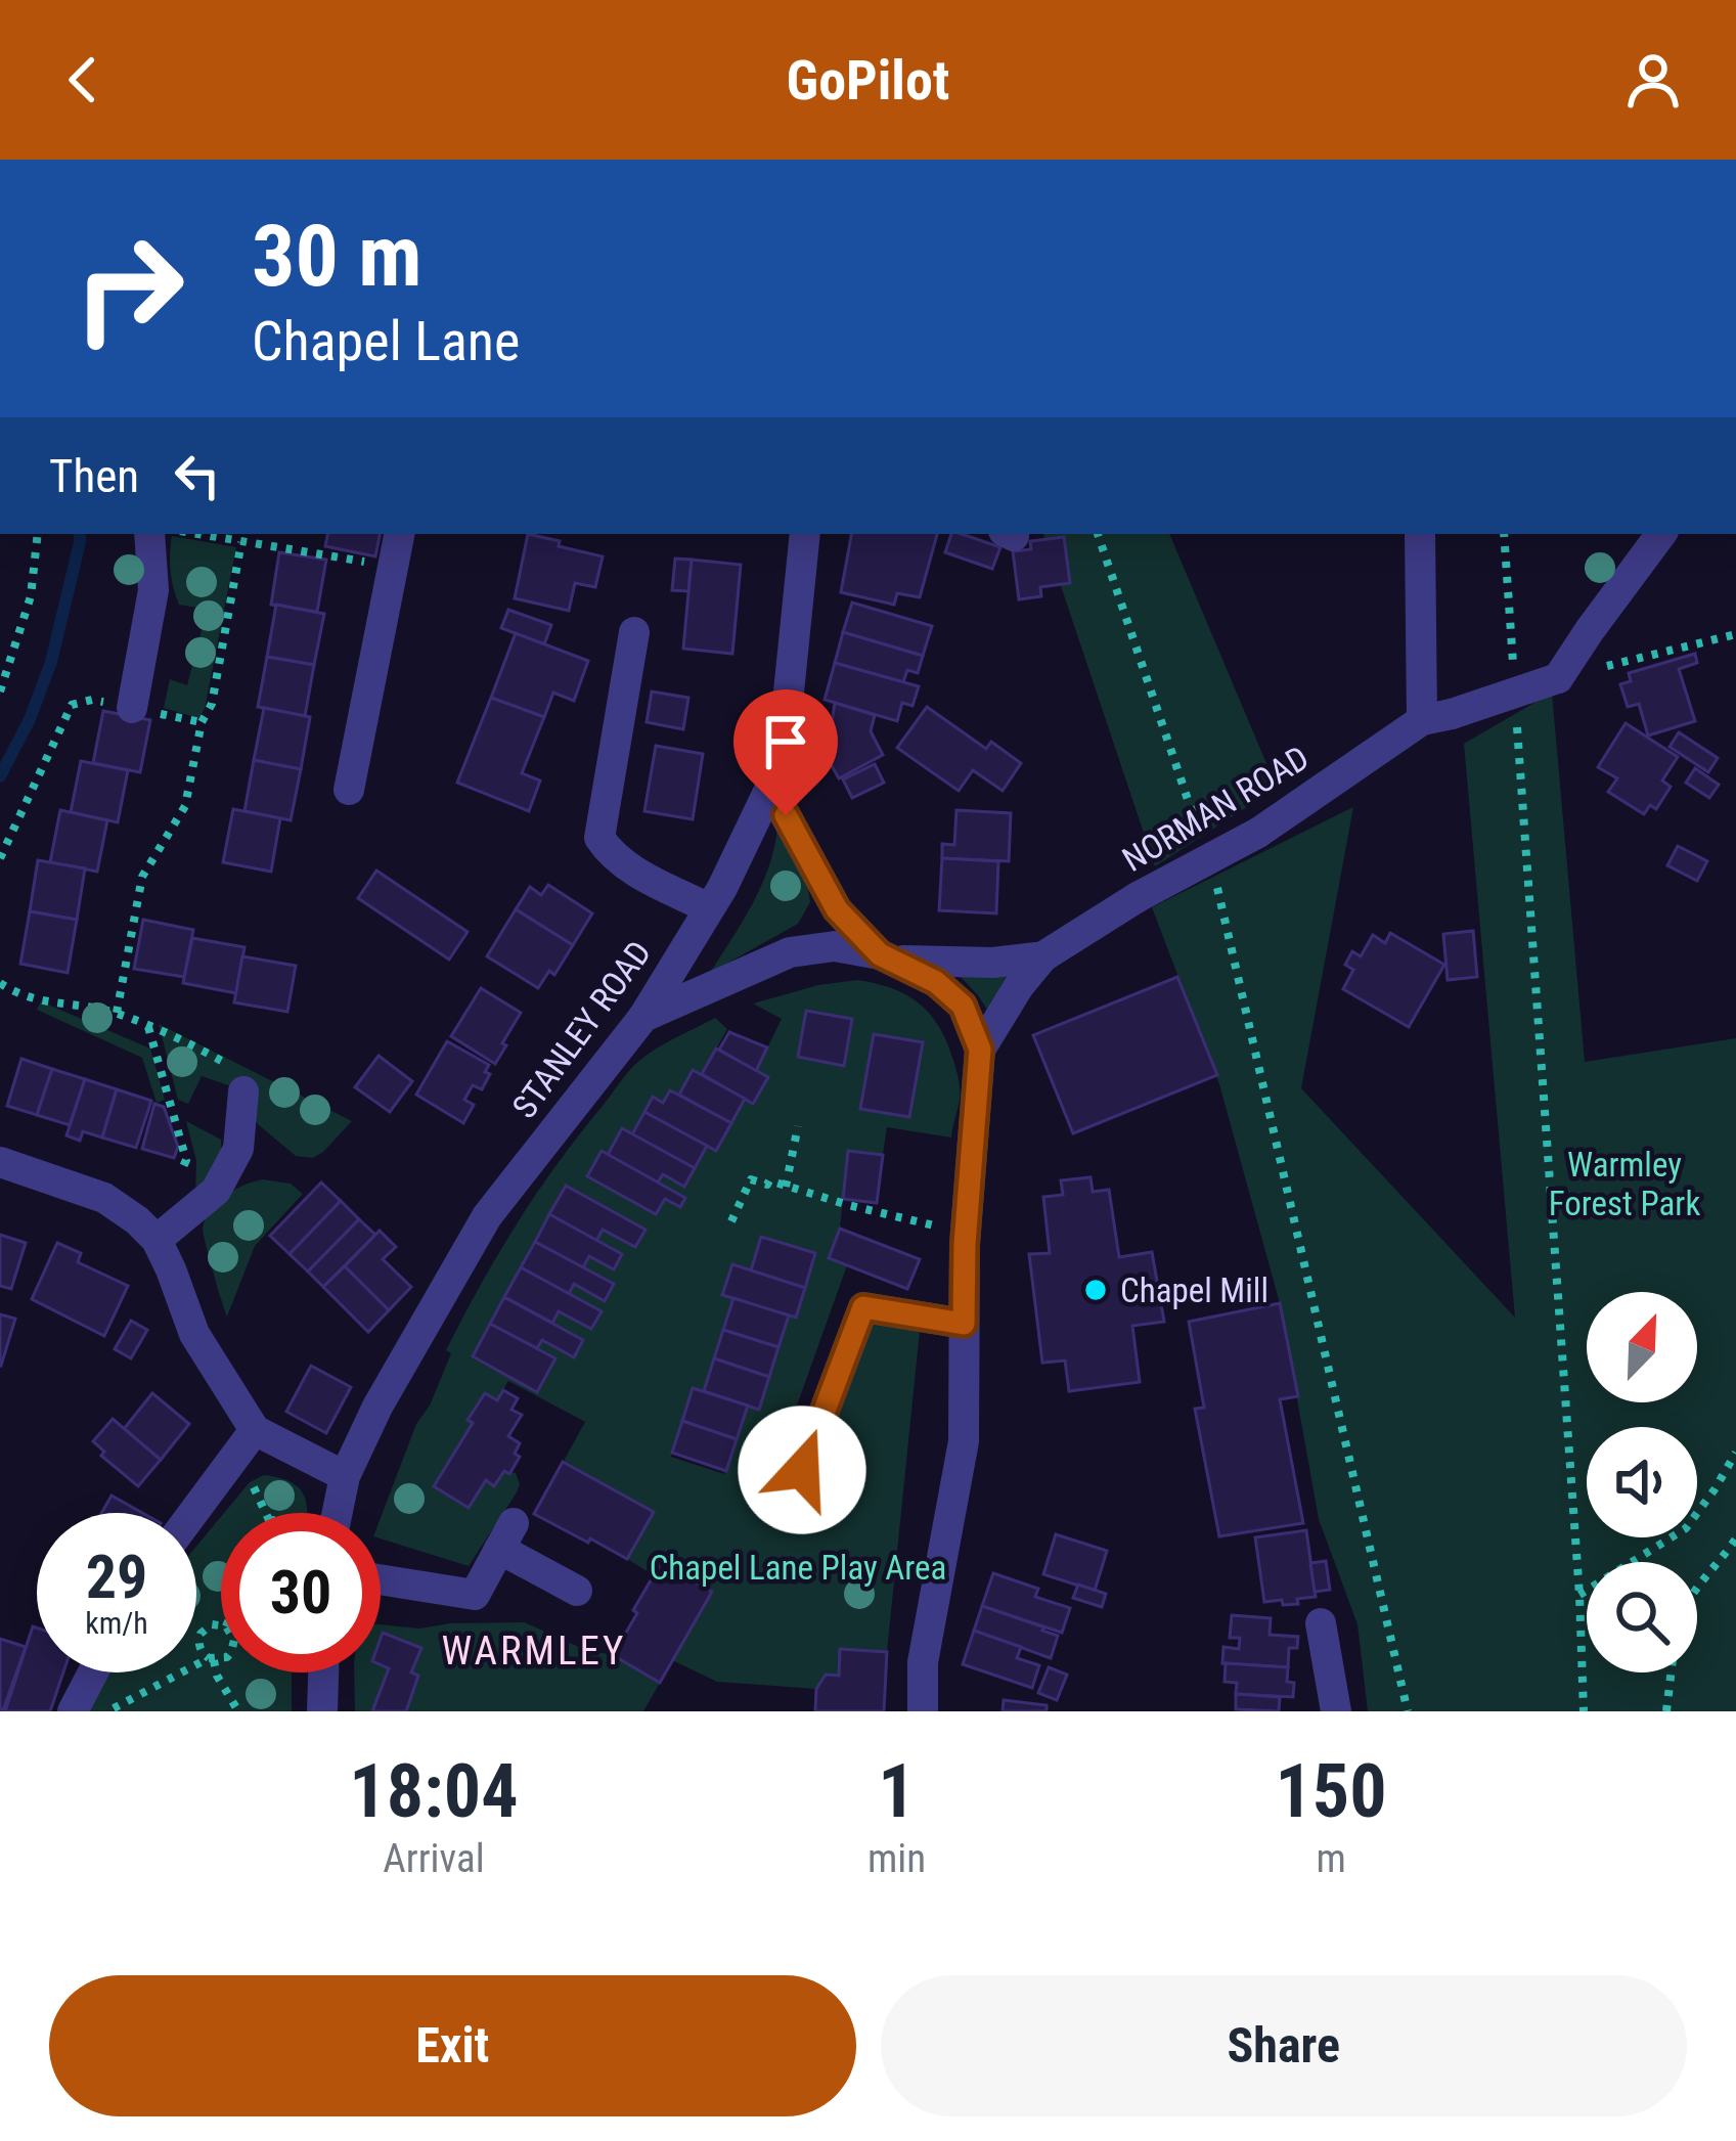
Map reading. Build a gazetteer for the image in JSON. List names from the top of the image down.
{
  "streets": {
    "street": ["NORMAN ROAD", "STANLEY ROAD"]
  },
  "crossings": [
    ["NORMAN ROAD", "STANLEY ROAD"]
  ],
  "districts": ["WARMLEY"],
  "parks": ["Warmley Forest Park", "Chapel Lane Play Area"],
  "places": ["Chapel Mill"],
  "north": "top right",
  "page": {
    "header": "GoPilot",
    "turn": ["30 m", "Chapel Lane"],
    "then": "Then",
    "speed": "29 km/h",
    "limit": "30",
    "eta": [
      "18:04",
      "Arrival",
      "1",
      "min",
      "150",
      "m"
    ],
    "buttons": ["Exit", "Share"]
  }
}
